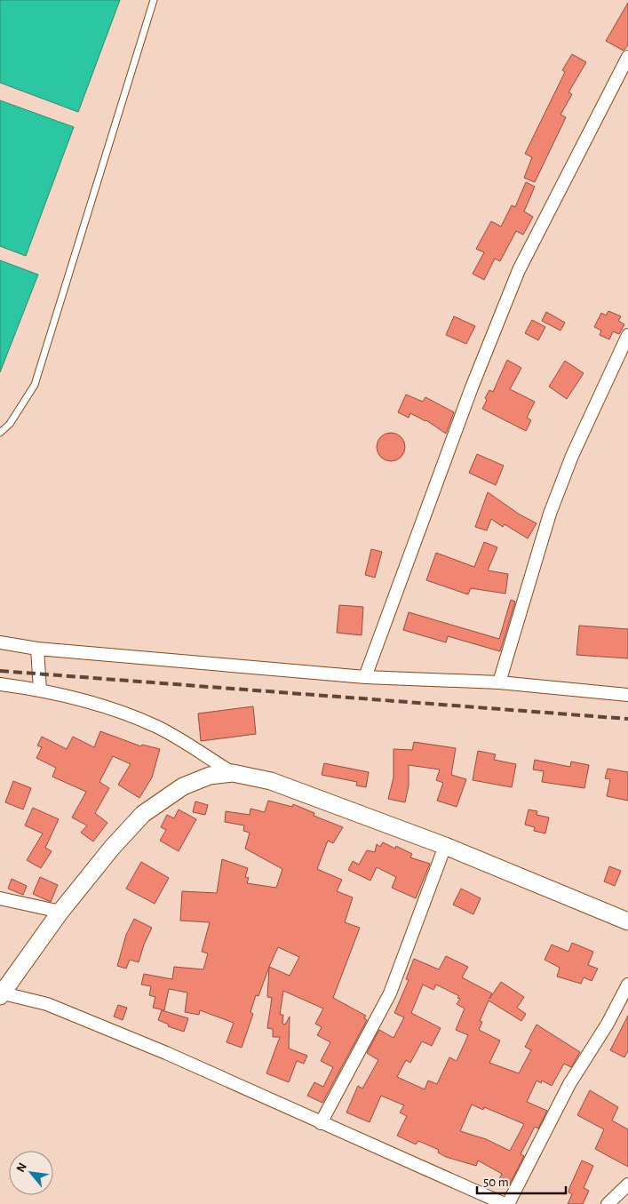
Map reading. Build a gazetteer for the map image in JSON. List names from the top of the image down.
{
  "scale_bar": "50 m",
  "north": "top left"
}
